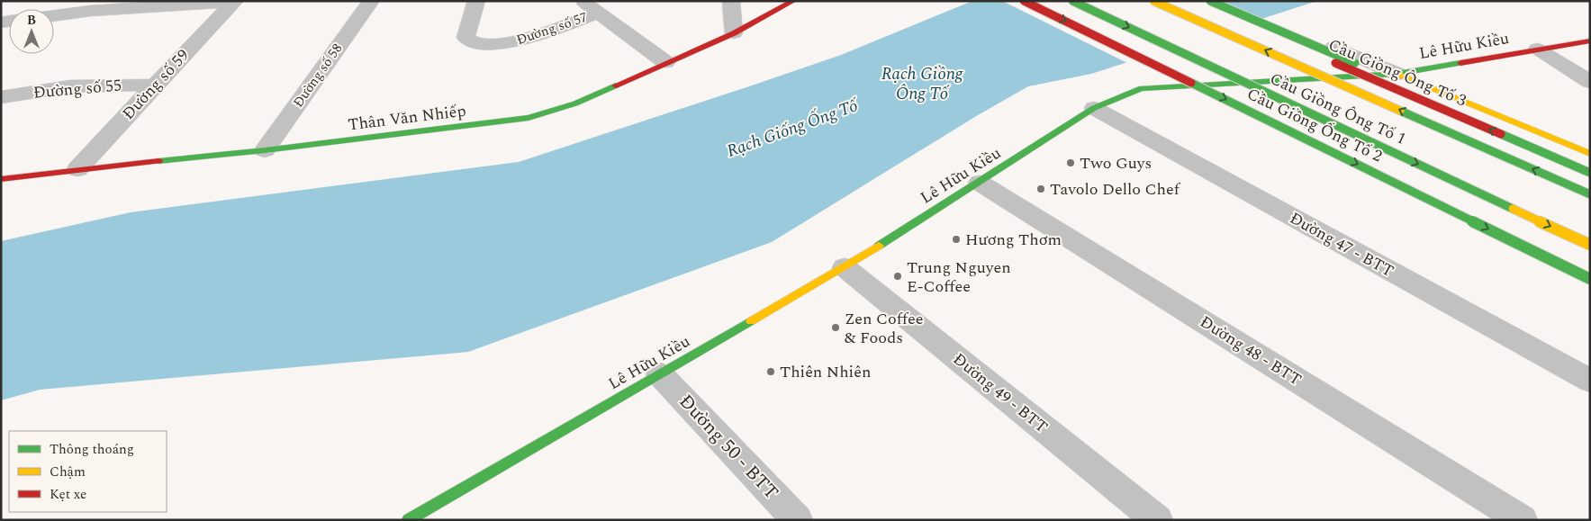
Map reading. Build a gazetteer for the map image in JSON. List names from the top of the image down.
{
  "streets": {
    "main road": [
      "Lê Hữu Kiều",
      "Cầu Giồng Ông Tố 3",
      "Cầu Giồng Ông Tố 1",
      "Thân Văn Nhiếp",
      "Cầu Giồng Ống Tố 2"
    ],
    "street": [
      "Đường số 57",
      "Đường số 58",
      "Đường số 59",
      "Đường số 55",
      "Đường 47 - BTT",
      "Đường 48 - BTT",
      "Đường 49 - BTT",
      "Đường 50 - BTT"
    ]
  },
  "crossings": [
    ["Lê Hữu Kiều", "Đường 47 - BTT"],
    ["Lê Hữu Kiều", "Đường 48 - BTT"],
    ["Lê Hữu Kiều", "Đường 49 - BTT"],
    ["Lê Hữu Kiều", "Đường 50 - BTT"],
    ["Đường số 58", "Thân Văn Nhiếp"],
    ["Đường số 59", "Đường số 55"],
    ["Đường số 59", "Thân Văn Nhiếp"]
  ],
  "one_way": ["Cầu Giồng Ống Tố 2"],
  "water": ["Rạch Giồng Ông Tố", "Rạch Giống Ống Tố"],
  "places": [
    "Two Guys",
    "Tavolo Dello Chef",
    "Hương Thơm",
    "Trung Nguyen E-Coffee",
    "Zen Coffee & Foods",
    "Thiên Nhiên"
  ],
  "legend": ["Thông thoáng", "Chậm", "Kẹt xe"],
  "north": "top"
}
